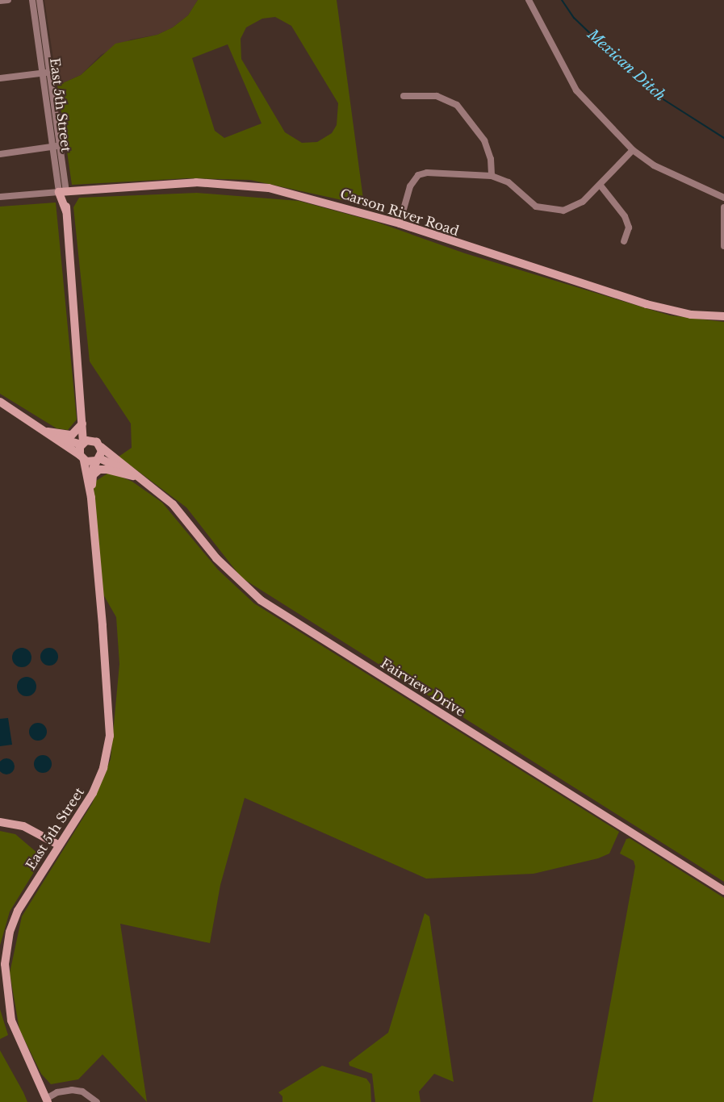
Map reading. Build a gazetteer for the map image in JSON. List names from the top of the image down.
{
  "streets": {
    "main road": ["East 5th Street", "Carson River Road", "Fairview Drive"]
  },
  "crossings": [
    ["East 5th Street", "Carson River Road"],
    ["East 5th Street", "Fairview Drive"]
  ],
  "water": ["Mexican Ditch"]
}
